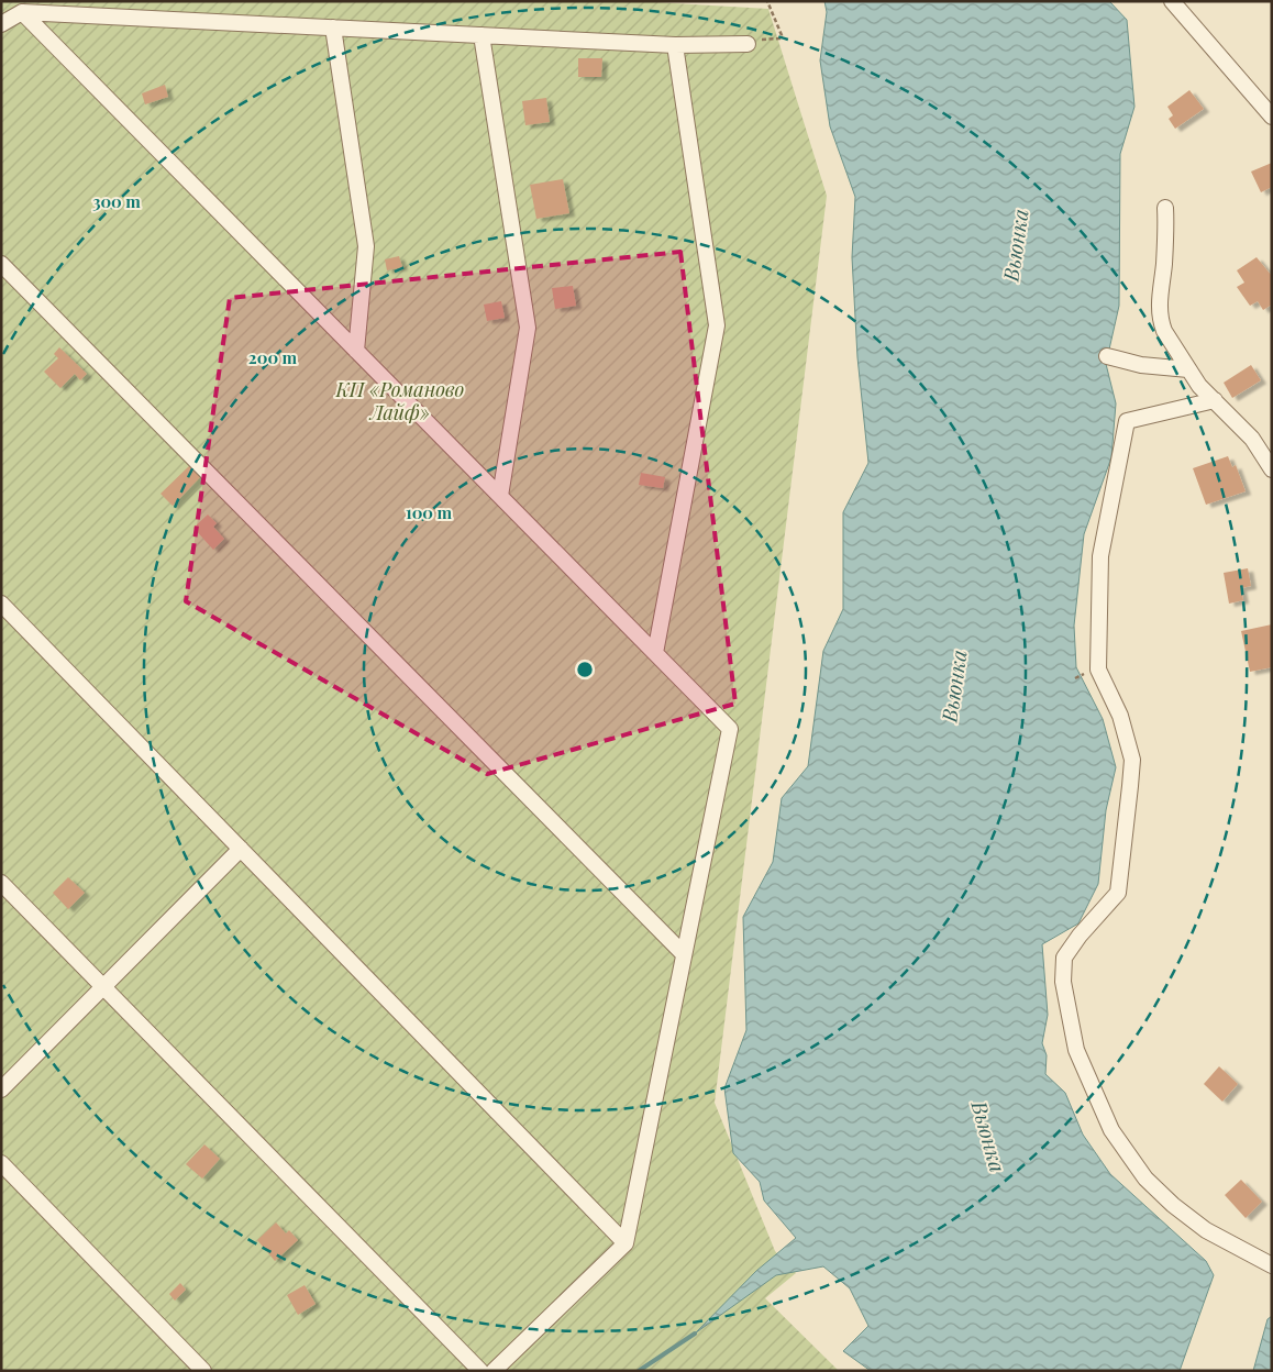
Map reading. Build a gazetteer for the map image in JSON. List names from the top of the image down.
{
  "water": ["Вьюнка"],
  "parks": ["КП «Романово Лайф»"],
  "rings": ["300 m", "200 m", "100 m"]
}
